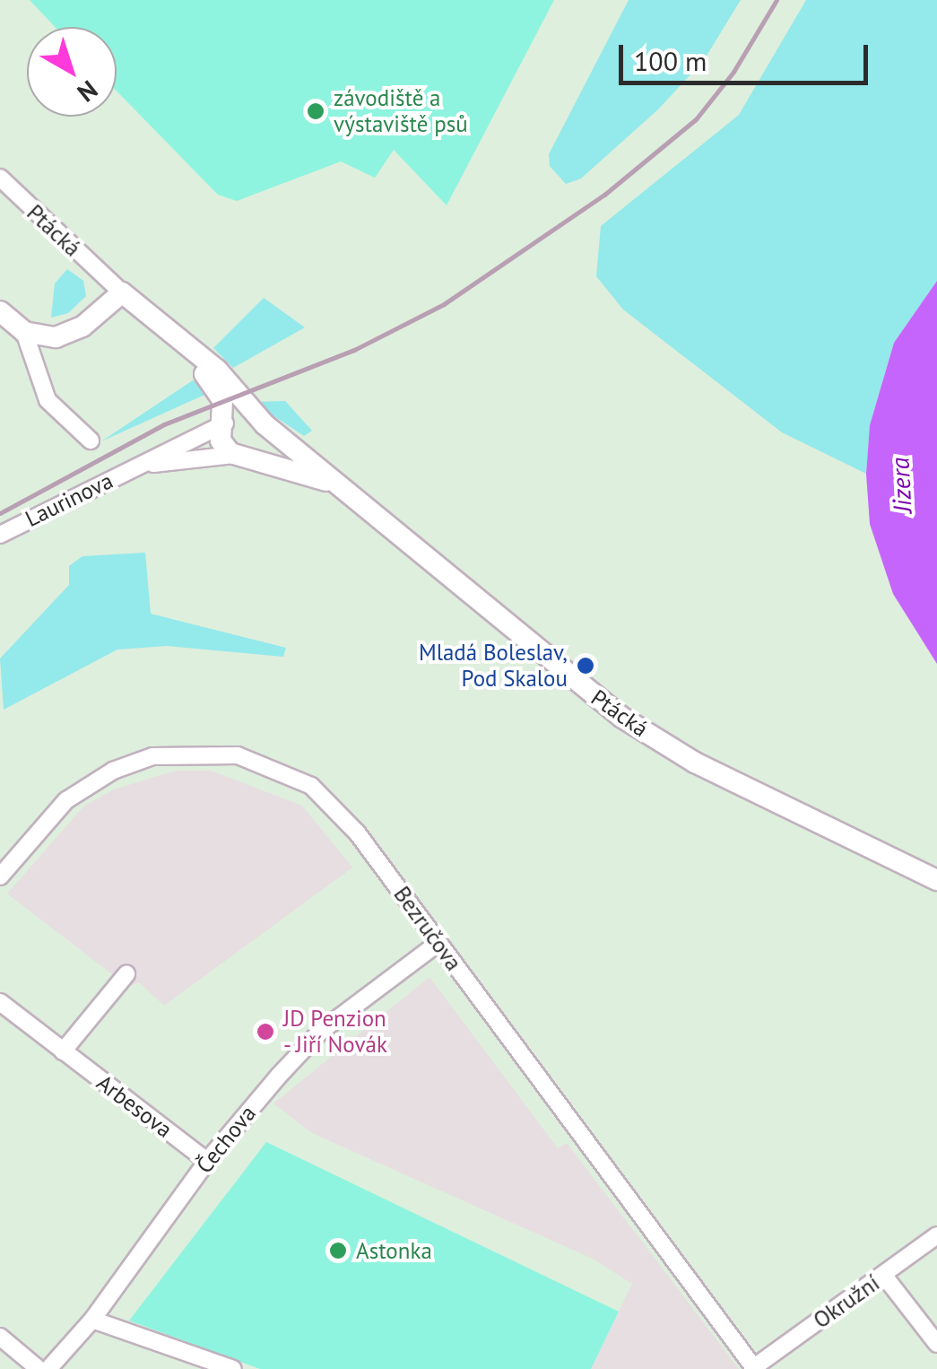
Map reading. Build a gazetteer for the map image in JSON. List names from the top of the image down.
{
  "streets": {
    "street": [
      "Ptácká",
      "Laurinova",
      "Bezručova",
      "Arbesova",
      "Čechova",
      "Okružní"
    ]
  },
  "crossings": [
    ["Ptácká", "Laurinova"],
    ["Bezručova", "Čechova"],
    ["Bezručova", "Okružní"],
    ["Arbesova", "Čechova"]
  ],
  "water": ["Jizera"],
  "places": [
    "závodiště a výstaviště psů",
    "Mladá Boleslav, Pod Skalou",
    "JD Penzion - Jiří Novák",
    "Astonka"
  ],
  "scale_bar": "100 m",
  "north": "bottom right"
}
